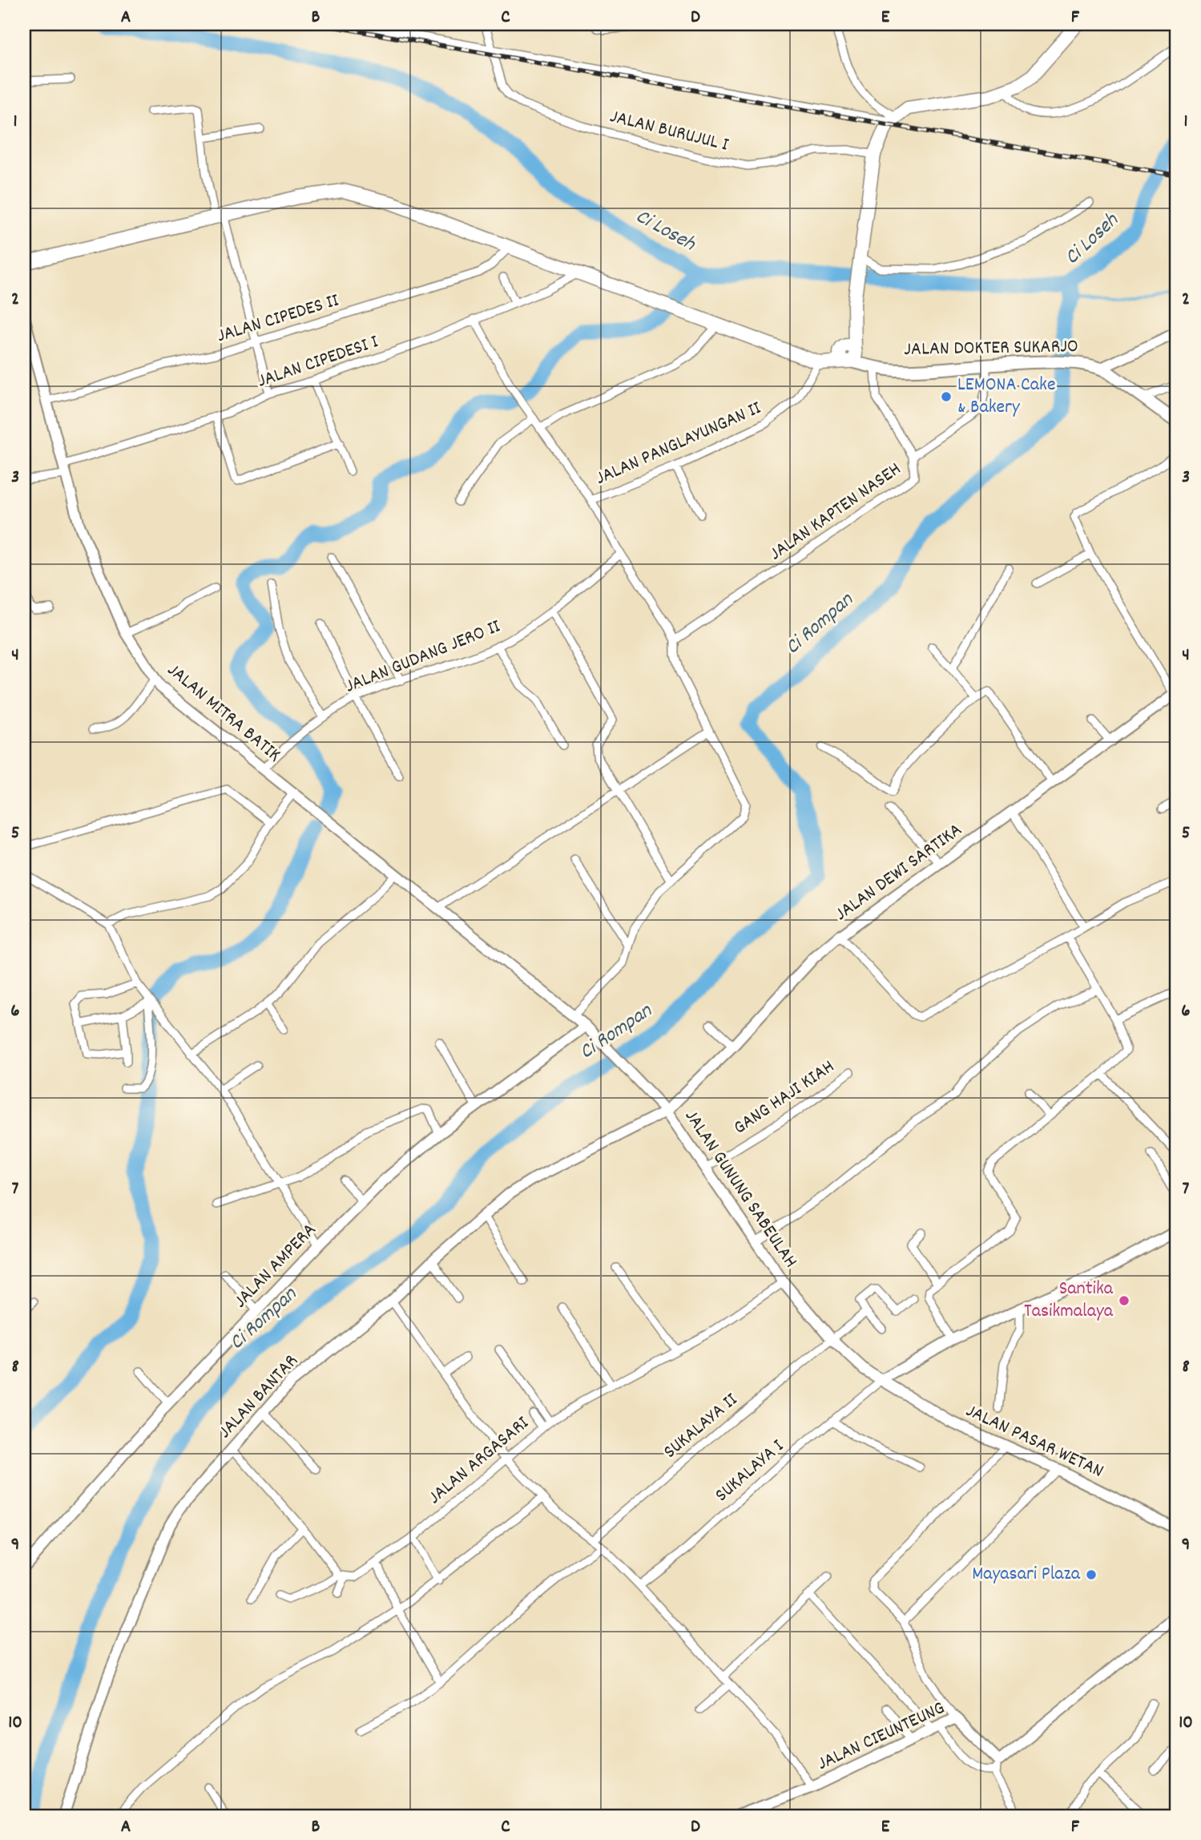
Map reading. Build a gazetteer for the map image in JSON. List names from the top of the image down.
{
  "streets": {
    "main road": ["JALAN DOKTER SUKARJO"],
    "street": [
      "JALAN BURUJUL I",
      "JALAN CIPEDES II",
      "JALAN CIPEDESI I",
      "JALAN PANGLAYUNGAN II",
      "JALAN KAPTEN NASEH",
      "JALAN GUDANG JERO II",
      "JALAN MITRA BATIK",
      "JALAN DEWI SARTIKA",
      "GANG HAJI KIAH",
      "JALAN GUNUNG SABEULAH",
      "JALAN AMPERA",
      "JALAN BANTAR",
      "SUKALAYA II",
      "JALAN PASAR WETAN",
      "JALAN ARGASARI",
      "SUKALAYA I",
      "JALAN CIEUNTEUNG"
    ]
  },
  "crossings": [
    ["JALAN CIPEDES II", "JALAN MITRA BATIK"],
    ["JALAN DOKTER SUKARJO", "JALAN KAPTEN NASEH"],
    ["JALAN CIPEDESI I", "JALAN MITRA BATIK"],
    ["JALAN GUDANG JERO II", "JALAN MITRA BATIK"],
    ["JALAN MITRA BATIK", "JALAN GUNUNG SABEULAH"],
    ["JALAN DEWI SARTIKA", "JALAN GUNUNG SABEULAH"],
    ["JALAN DEWI SARTIKA", "JALAN BANTAR"],
    ["GANG HAJI KIAH", "JALAN GUNUNG SABEULAH"],
    ["JALAN GUNUNG SABEULAH", "JALAN AMPERA"],
    ["JALAN GUNUNG SABEULAH", "JALAN BANTAR"],
    ["JALAN GUNUNG SABEULAH", "SUKALAYA II"],
    ["JALAN GUNUNG SABEULAH", "JALAN PASAR WETAN"],
    ["JALAN GUNUNG SABEULAH", "JALAN ARGASARI"],
    ["JALAN GUNUNG SABEULAH", "SUKALAYA I"],
    ["JALAN PASAR WETAN", "SUKALAYA I"]
  ],
  "water": ["Ci Loseh", "Ci Rompan"],
  "places": ["LEMONA Cake & Bakery", "Santika Tasikmalaya", "Mayasari Plaza"],
  "grid": {
    "columns": [
      "A",
      "B",
      "C",
      "D",
      "E",
      "F"
    ],
    "rows": [
      "1",
      "2",
      "3",
      "4",
      "5",
      "6",
      "7",
      "8",
      "9",
      "10"
    ]
  }
}
